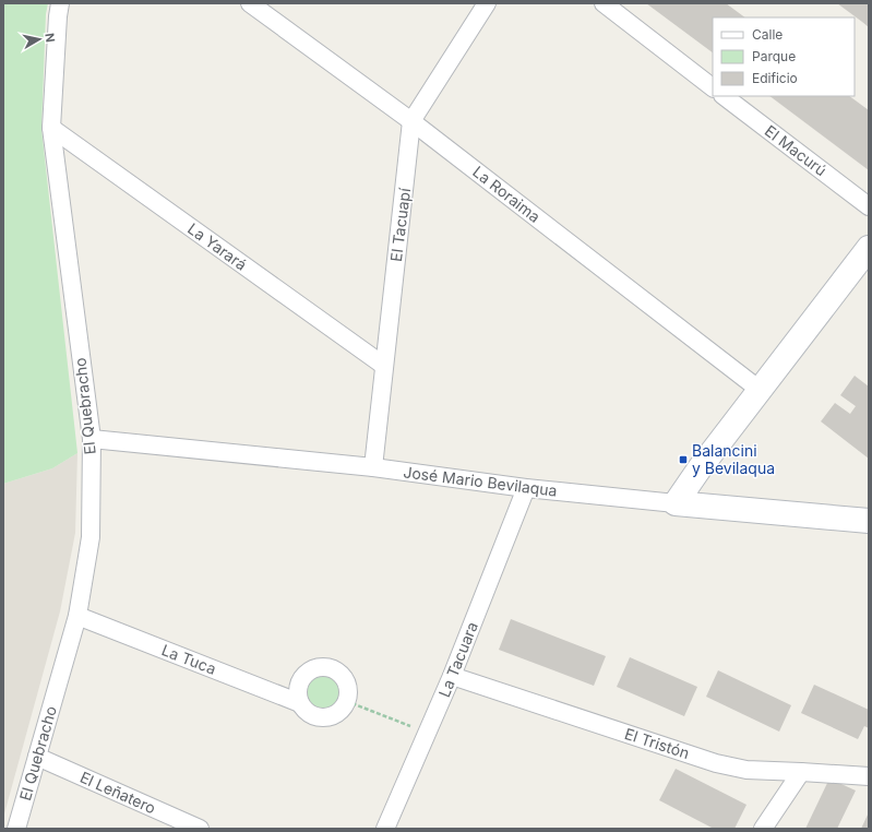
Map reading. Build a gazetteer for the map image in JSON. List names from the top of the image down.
{
  "streets": {
    "street": [
      "El Macurú",
      "La Roraima",
      "El Tacuapí",
      "La Yarará",
      "El Quebracho",
      "José Mario Bevilaqua",
      "La Tuca",
      "La Tacuara",
      "El Tristón",
      "El Leñatero"
    ]
  },
  "crossings": [
    ["La Roraima", "El Tacuapí"],
    ["El Tacuapí", "La Yarará"],
    ["El Tacuapí", "José Mario Bevilaqua"],
    ["La Yarará", "El Quebracho"],
    ["El Quebracho", "José Mario Bevilaqua"],
    ["El Quebracho", "La Tuca"],
    ["El Quebracho", "El Leñatero"],
    ["José Mario Bevilaqua", "La Tacuara"],
    ["La Tacuara", "El Tristón"]
  ],
  "places": {
    "transit": ["Balancini y Bevilaqua"]
  },
  "legend": ["Calle", "Parque", "Edificio"],
  "north": "right"
}
